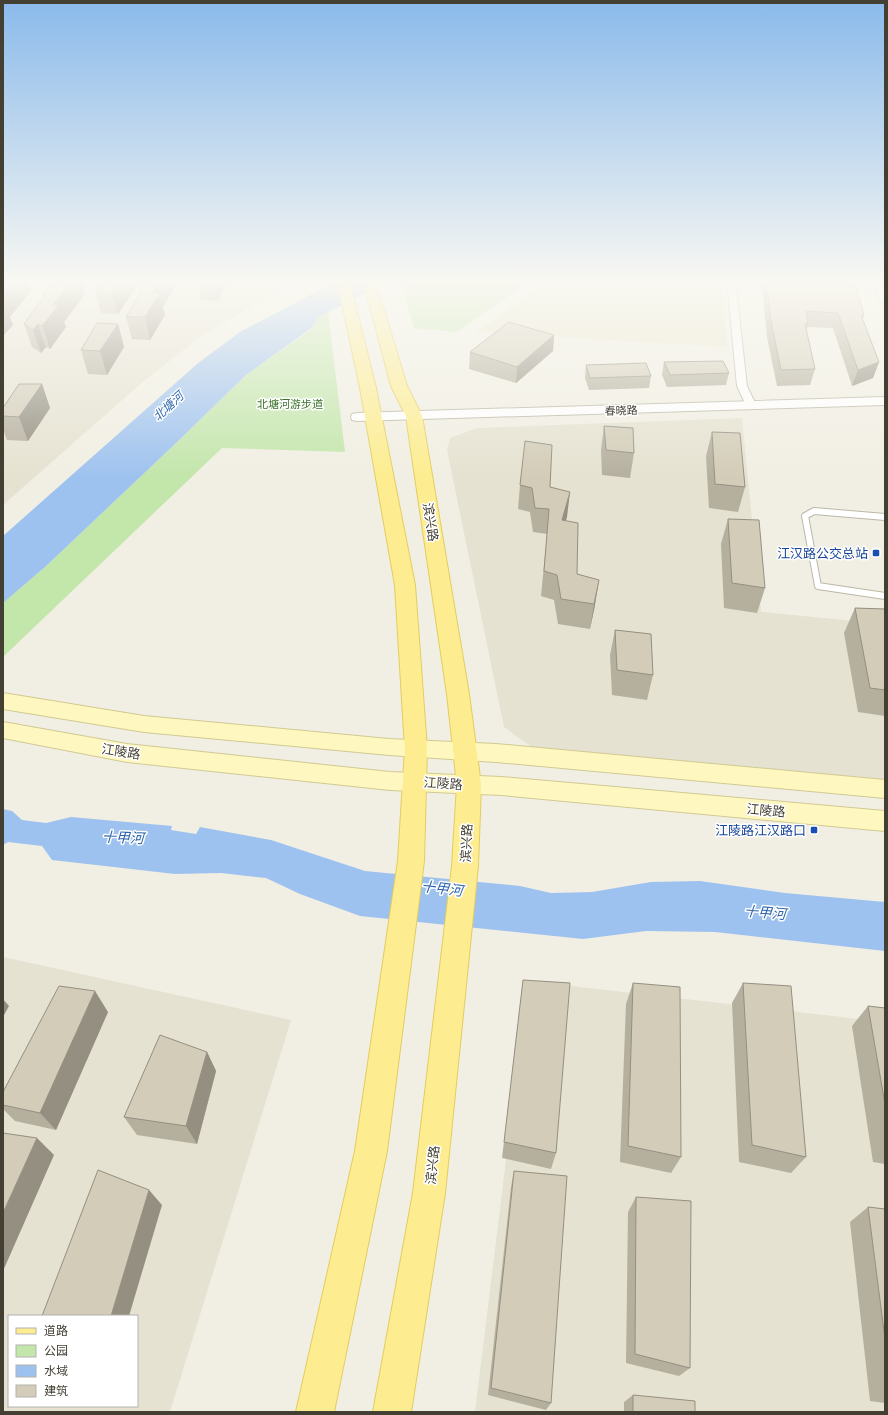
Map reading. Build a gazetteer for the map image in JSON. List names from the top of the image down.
{
  "streets": {
    "main road": ["滨兴路", "江陵路"],
    "street": ["春晓路"]
  },
  "crossings": [
    ["春晓路", "滨兴路"],
    ["滨兴路", "江陵路"]
  ],
  "water": ["北塘河", "十甲河"],
  "parks": ["北塘河游步道"],
  "places": {
    "transit": ["江汉路公交总站", "江陵路江汉路口"]
  },
  "legend": [
    "道路",
    "公园",
    "水域",
    "建筑"
  ]
}
